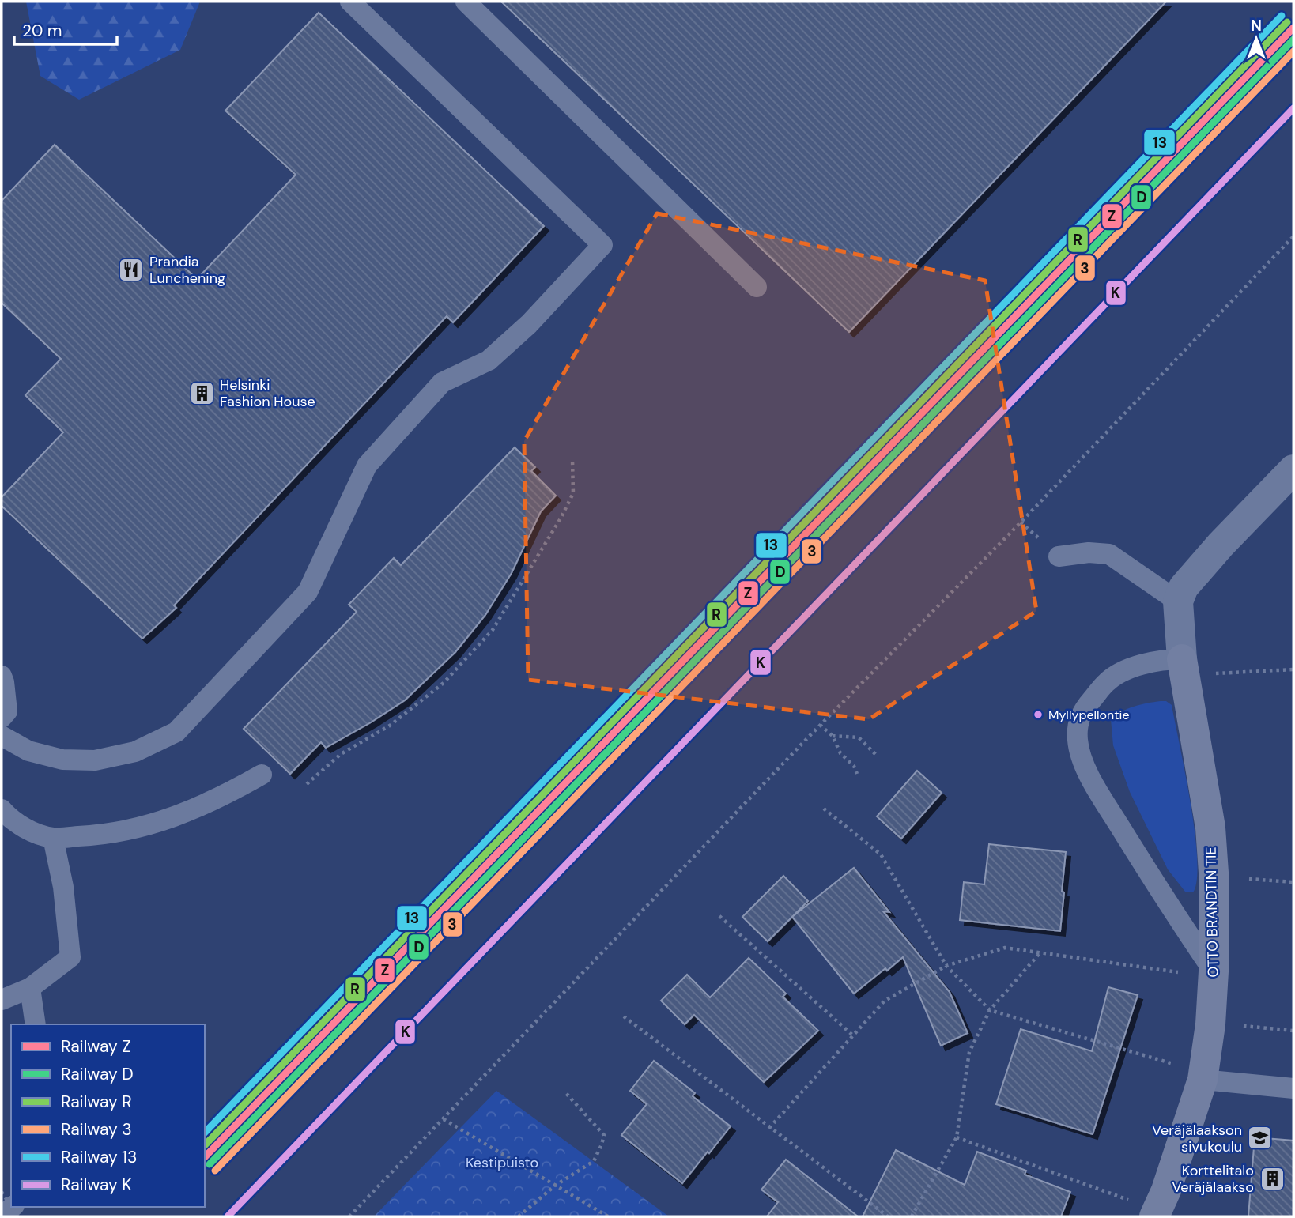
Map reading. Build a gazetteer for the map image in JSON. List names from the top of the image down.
{
  "streets": {
    "street": ["OTTO BRANDTIN TIE"]
  },
  "parks": ["Kestipuisto"],
  "places": {
    "restaurant": ["Prandia Lunchening"],
    "building": ["Helsinki Fashion House", "Korttelitalo Veräjälaakso"],
    "other": ["Myllypellontie"],
    "school or university": ["Veräjälaakson sivukoulu"]
  },
  "lines": [
    "rail line 13",
    "rail line R",
    "rail line Z",
    "rail line D",
    "rail line 3",
    "rail line K"
  ],
  "legend": [
    "Railway Z",
    "Railway D",
    "Railway R",
    "Railway 3",
    "Railway 13",
    "Railway K"
  ],
  "scale_bar": "20 m",
  "north": "top"
}
